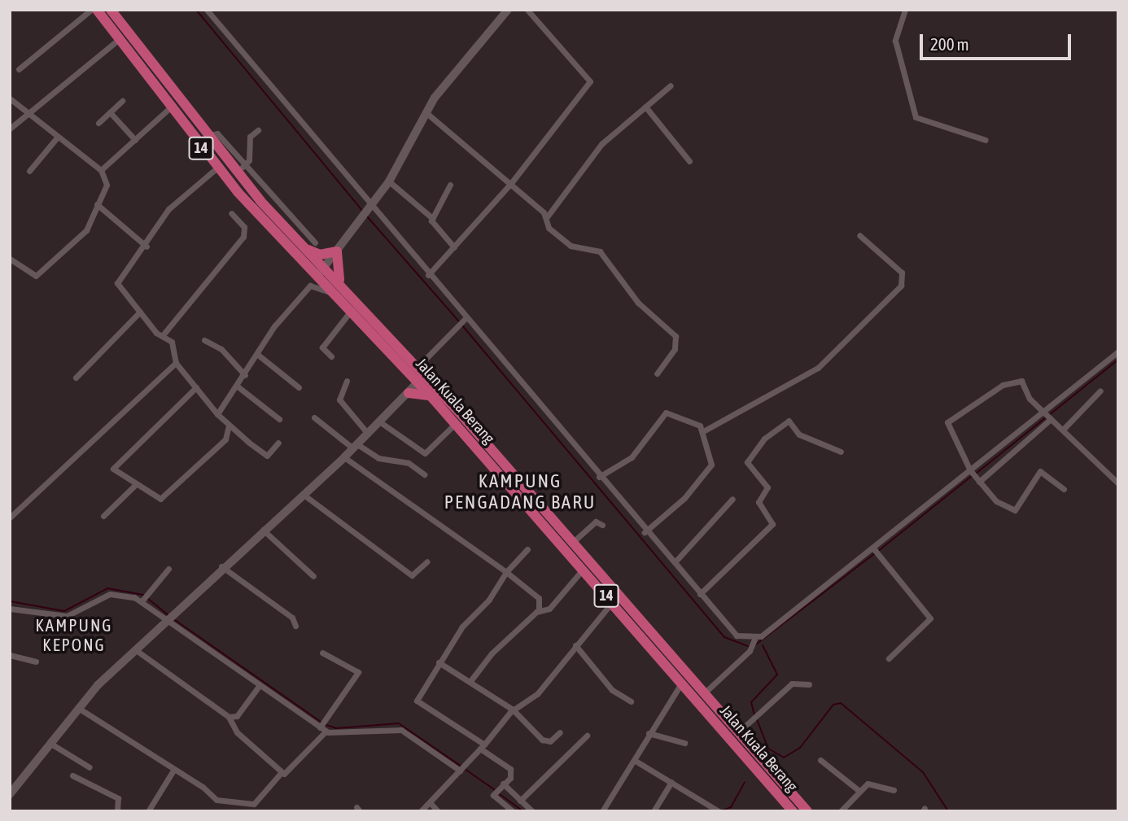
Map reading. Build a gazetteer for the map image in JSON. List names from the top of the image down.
{
  "streets": {
    "highway": ["14", "Jalan Kuala Berang"]
  },
  "districts": ["KAMPUNG PENGADANG BARU", "KAMPUNG KEPONG"],
  "scale_bar": "200 m"
}
